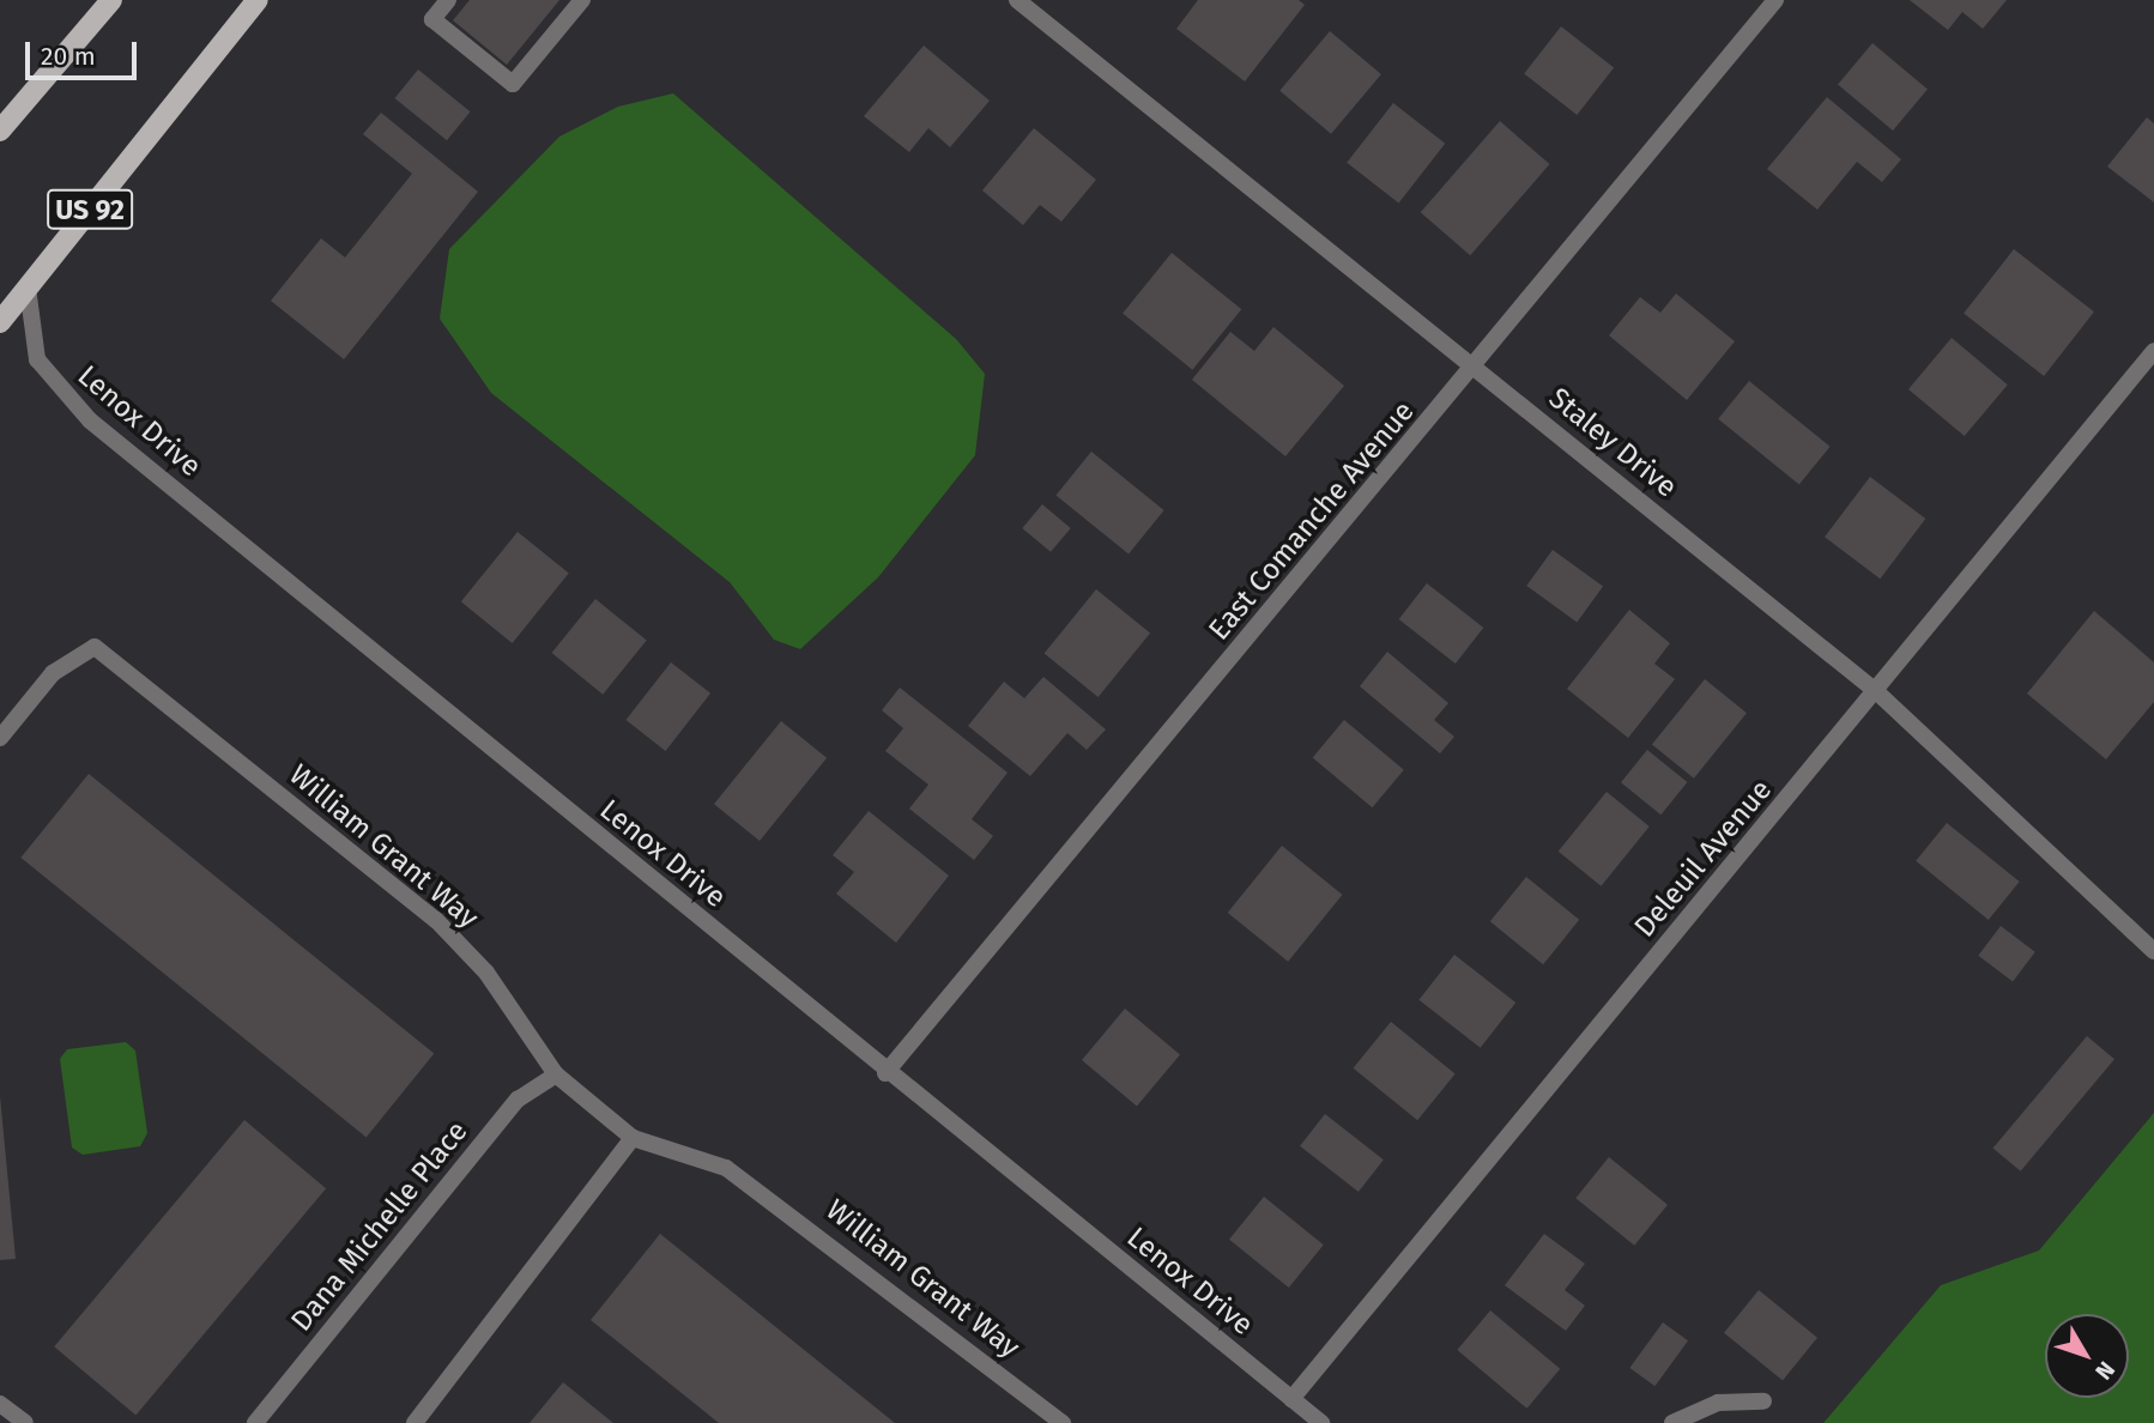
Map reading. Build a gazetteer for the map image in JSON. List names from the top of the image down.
{
  "streets": {
    "main road": ["US 92"],
    "street": [
      "Lenox Drive",
      "Staley Drive",
      "East Comanche Avenue",
      "William Grant Way",
      "Deleuil Avenue",
      "Dana Michelle Place"
    ]
  },
  "crossings": [
    ["US 92", "Lenox Drive"],
    ["Lenox Drive", "East Comanche Avenue"],
    ["Lenox Drive", "Deleuil Avenue"],
    ["Staley Drive", "East Comanche Avenue"],
    ["Staley Drive", "Deleuil Avenue"],
    ["William Grant Way", "Dana Michelle Place"]
  ],
  "scale_bar": "20 m",
  "north": "bottom right"
}
